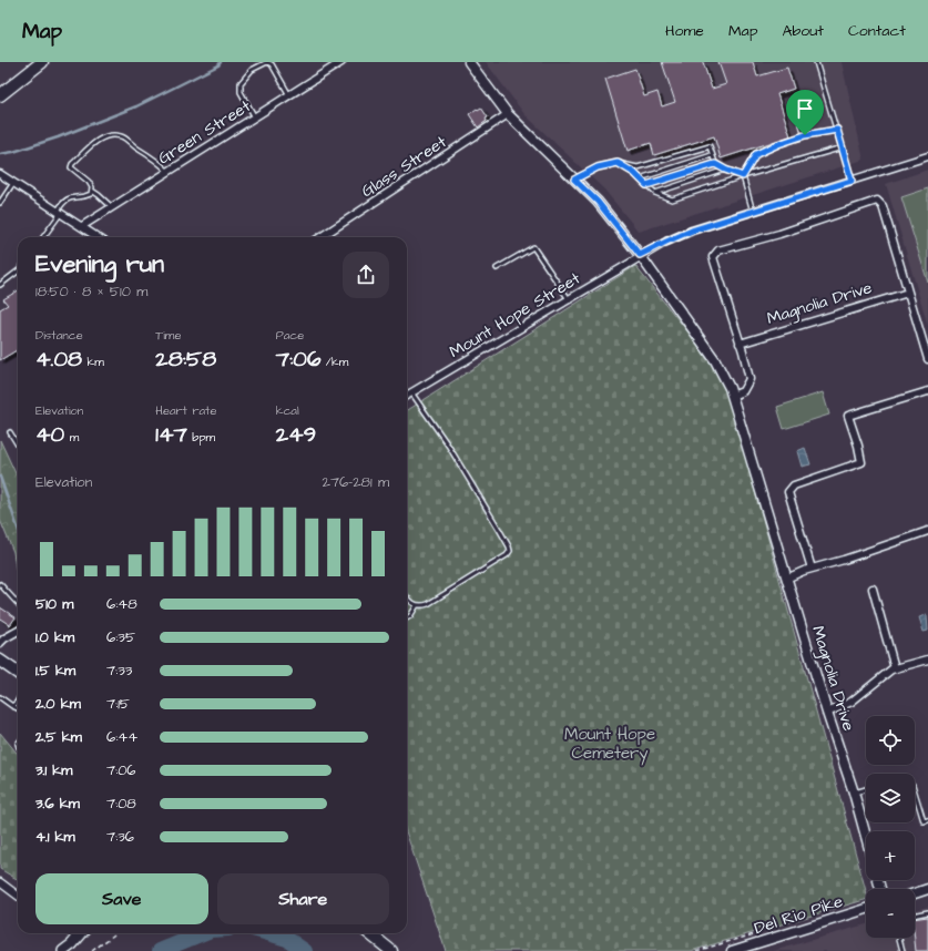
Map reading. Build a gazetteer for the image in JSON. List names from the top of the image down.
{
  "streets": {
    "street": [
      "Green Street",
      "Glass Street",
      "Magnolia Drive",
      "Mount Hope Street",
      "Del Rio Pike"
    ]
  },
  "crossings": [
    ["Glass Street", "Magnolia Drive"],
    ["Magnolia Drive", "Mount Hope Street"]
  ],
  "parks": ["Mount Hope Cemetery"],
  "page": {
    "header": "Map",
    "nav": [
      "Home",
      "Map",
      "About",
      "Contact"
    ],
    "heading": ["Evening run", "18:50 · 8 × 510 m"],
    "stats": [
      ["Distance", "4.08 km"],
      ["Time", "28:58"],
      ["Pace", "7:06 /km"],
      ["Elevation", "40 m"],
      ["Heart rate", "147 bpm"],
      ["kcal", "249"]
    ],
    "chart": ["Elevation", "276–281 m"],
    "list": [
      {
        "name": "510 m",
        "note": "6:48"
      },
      {
        "name": "1.0 km",
        "note": "6:35"
      },
      {
        "name": "1.5 km",
        "note": "7:33"
      },
      {
        "name": "2.0 km",
        "note": "7:15"
      },
      {
        "name": "2.5 km",
        "note": "6:44"
      },
      {
        "name": "3.1 km",
        "note": "7:06"
      },
      {
        "name": "3.6 km",
        "note": "7:08"
      },
      {
        "name": "4.1 km",
        "note": "7:36"
      }
    ],
    "map_buttons": ["+", "−"],
    "buttons": ["Save", "Share"]
  }
}
